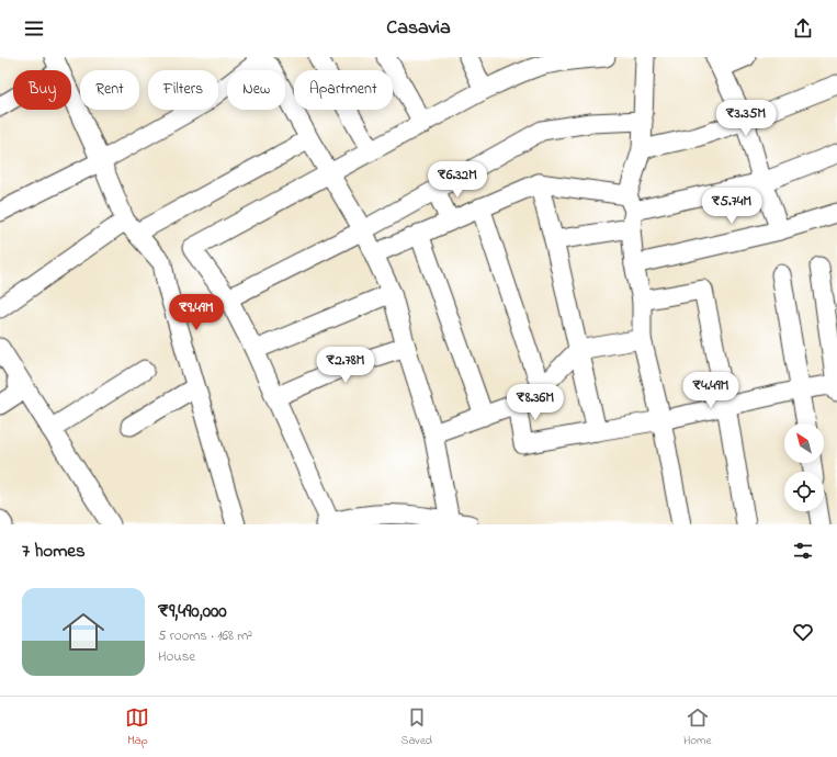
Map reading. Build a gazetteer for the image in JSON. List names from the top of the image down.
{
  "north": "top left",
  "page": {
    "header": "Casavia",
    "chip": [
      "Buy",
      "Rent",
      "Filters",
      "New",
      "Apartment"
    ],
    "price": [
      "₹3.35M",
      "₹6.32M",
      "₹5.74M",
      "₹9.49M",
      "₹2.78M",
      "₹4.49M",
      "₹8.36M"
    ],
    "heading": "7 homes",
    "list": [
      {
        "name": "₹9,490,000",
        "note": "5 rooms · 168 m² · House"
      }
    ],
    "tabs": ["Map", "Saved", "Home"]
  }
}
